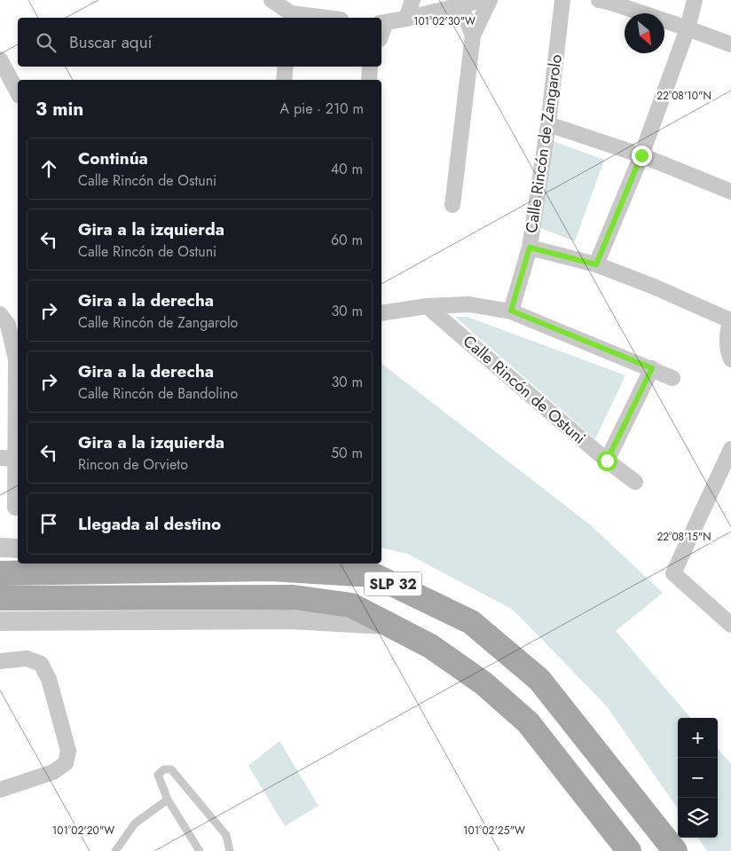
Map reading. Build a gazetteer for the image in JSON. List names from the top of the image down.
{
  "streets": {
    "main road": ["SLP 32"],
    "street": ["Calle Rincón de Zangarolo", "Calle Rincón de Ostuni"]
  },
  "north": "bottom right",
  "page": {
    "search": "Buscar aquí",
    "heading": ["3 min", "A pie · 210 m"],
    "list": [
      ["Continúa", "Calle Rincón de Ostuni", "40 m"],
      ["Gira a la izquierda", "Calle Rincón de Ostuni", "60 m"],
      ["Gira a la derecha", "Calle Rincón de Zangarolo", "30 m"],
      ["Gira a la derecha", "Calle Rincón de Bandolino", "30 m"],
      ["Gira a la izquierda", "Rincon de Orvieto", "50 m"],
      "Llegada al destino"
    ],
    "map_buttons": ["+", "−"]
  },
  "coordinates": [
    "101°02'30\"W",
    "22°08'10\"N",
    "22°08'15\"N",
    "101°02'20\"W",
    "101°02'25\"W"
  ]
}
